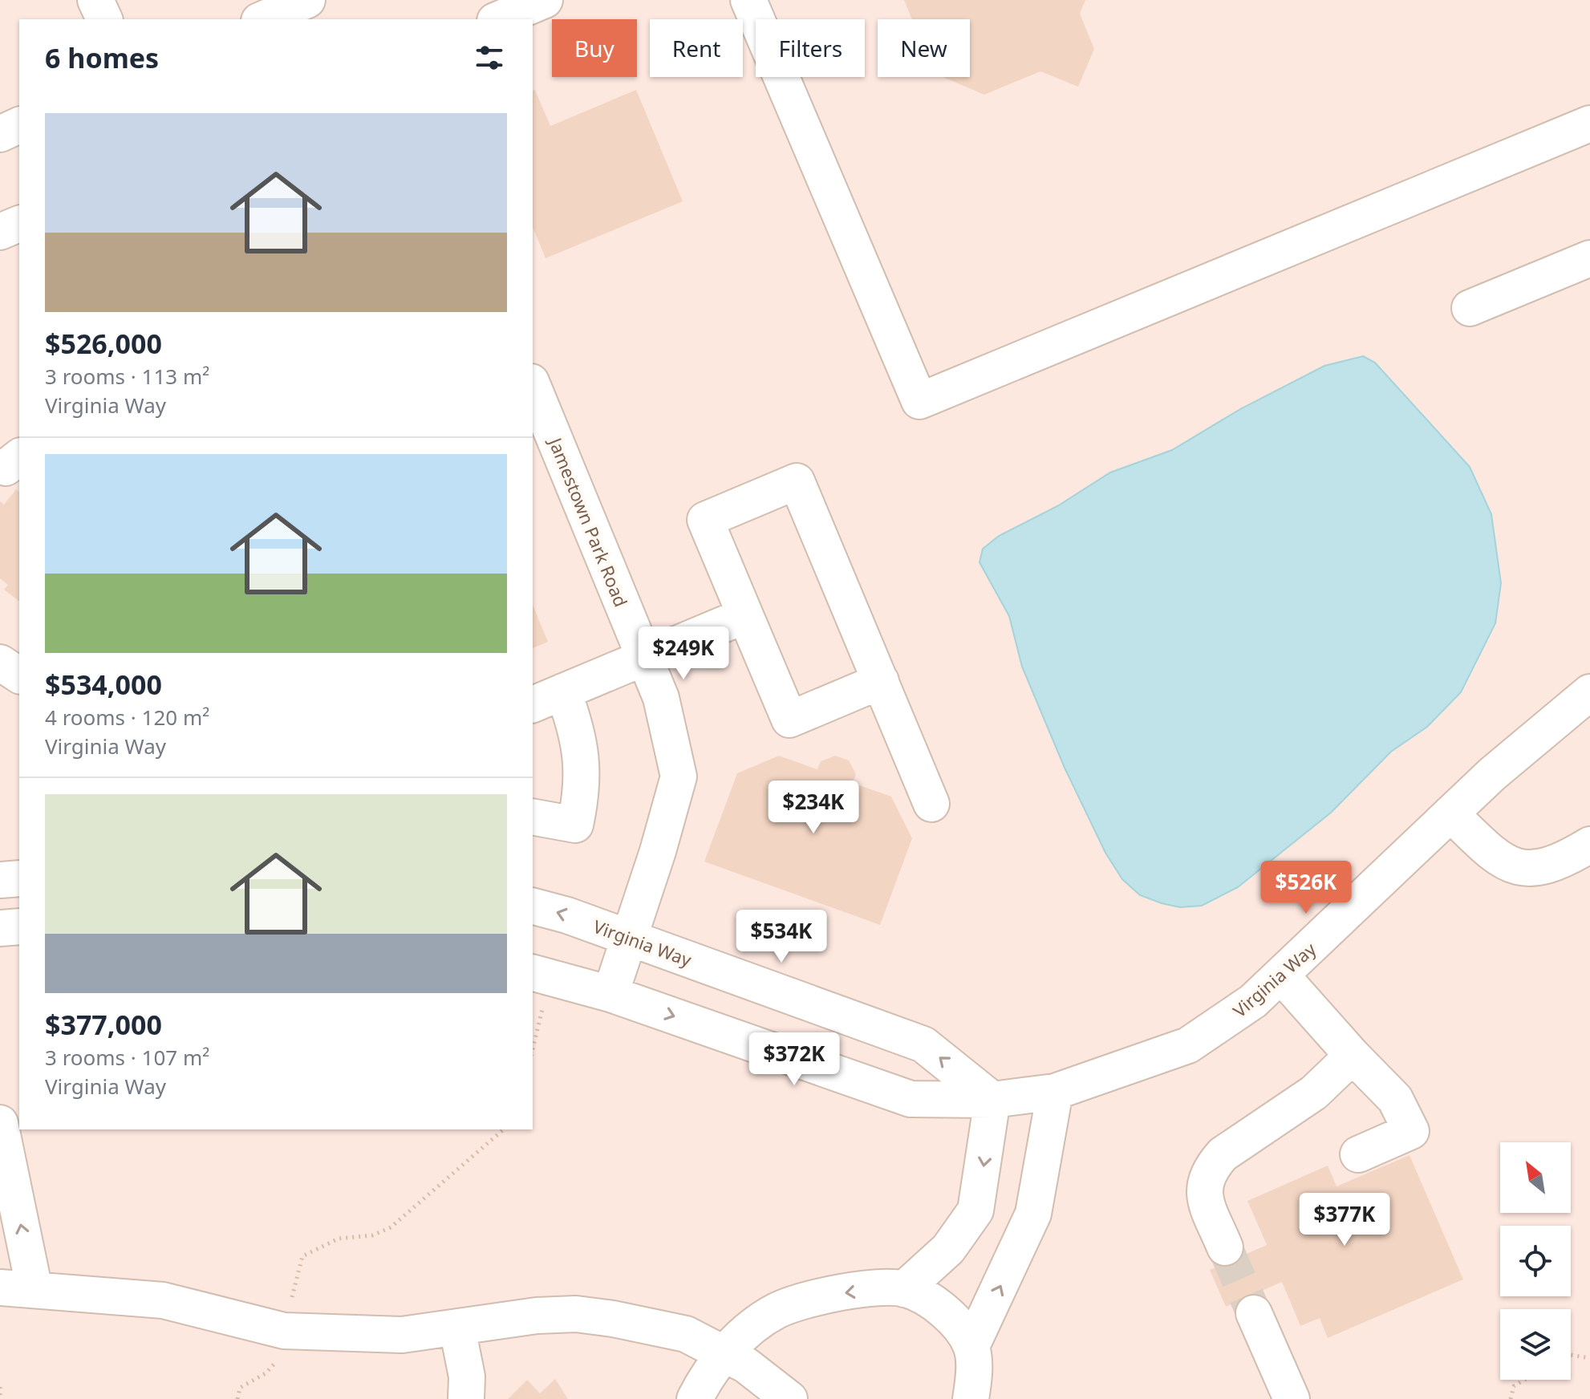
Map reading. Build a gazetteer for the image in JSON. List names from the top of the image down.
{
  "streets": {
    "street": ["Jamestown Park Road", "Virginia Way"]
  },
  "crossings": [
    ["Jamestown Park Road", "Virginia Way"]
  ],
  "north": "top left",
  "page": {
    "chip": [
      "Buy",
      "Rent",
      "Filters",
      "New"
    ],
    "heading": "6 homes",
    "list": [
      {
        "name": "$526,000",
        "note": "3 rooms · 113 m² · Virginia Way"
      },
      {
        "name": "$534,000",
        "note": "4 rooms · 120 m² · Virginia Way"
      },
      {
        "name": "$377,000",
        "note": "3 rooms · 107 m² · Virginia Way"
      }
    ],
    "price": [
      "$249K",
      "$234K",
      "$526K",
      "$534K",
      "$372K",
      "$377K"
    ]
  }
}
